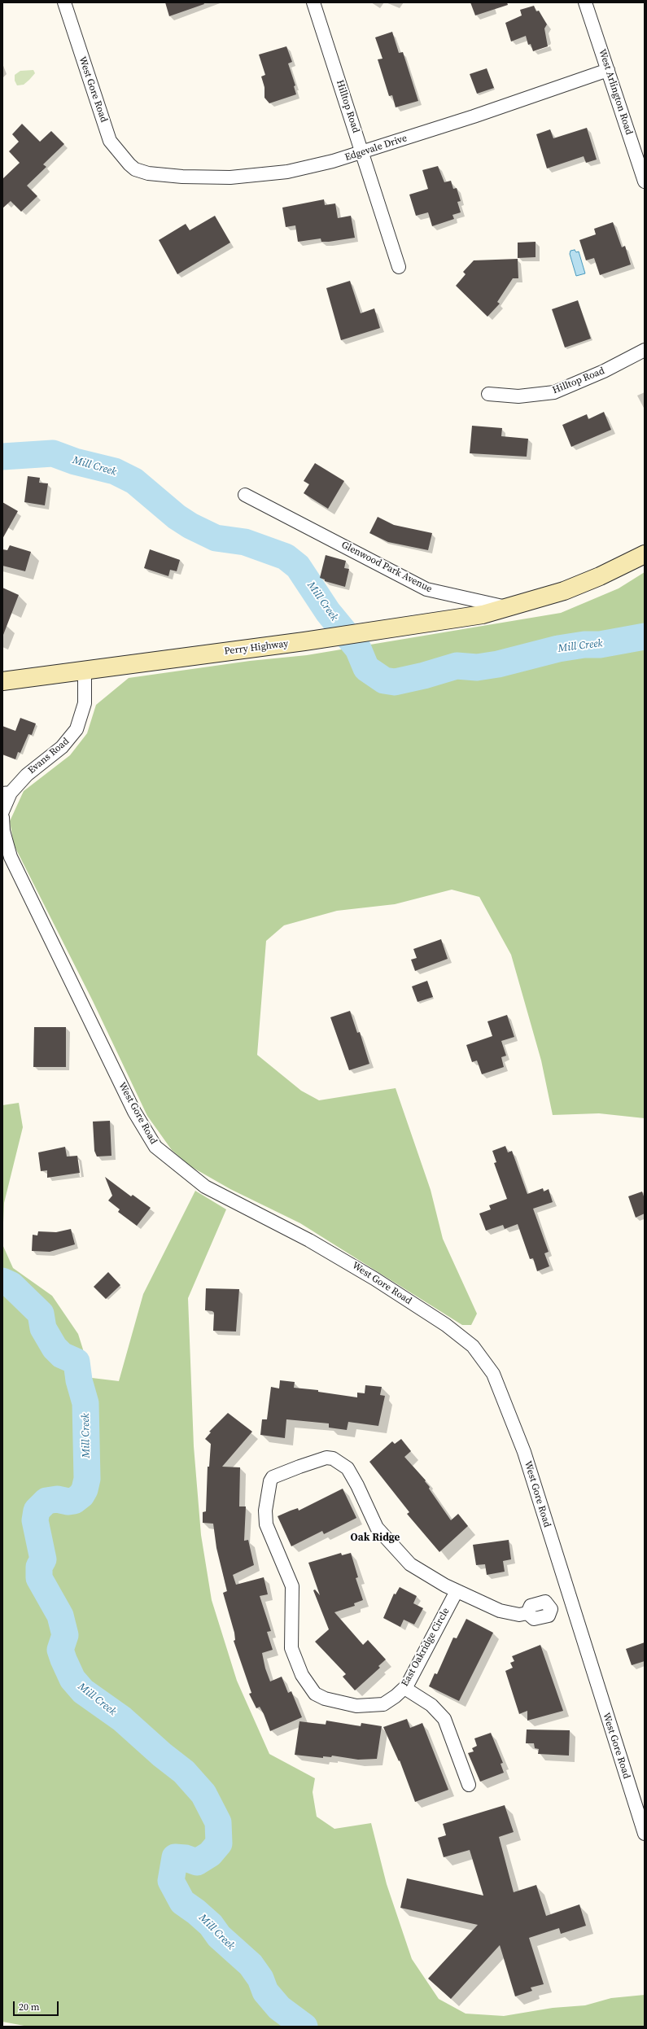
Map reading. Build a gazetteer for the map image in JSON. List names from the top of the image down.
{
  "streets": {
    "main road": ["Glenwood Park Avenue", "Perry Highway"],
    "street": [
      "West Gore Road",
      "West Arlington Road",
      "Hilltop Road",
      "Edgevale Drive",
      "Evans Road",
      "East Oakridge Circle"
    ]
  },
  "crossings": [
    ["West Gore Road", "Edgevale Drive"],
    ["West Arlington Road", "Edgevale Drive"],
    ["Hilltop Road", "Edgevale Drive"],
    ["Glenwood Park Avenue", "Perry Highway"],
    ["Perry Highway", "Evans Road"]
  ],
  "districts": ["Oak Ridge"],
  "water": ["Mill Creek"],
  "scale_bar": "20 m"
}
